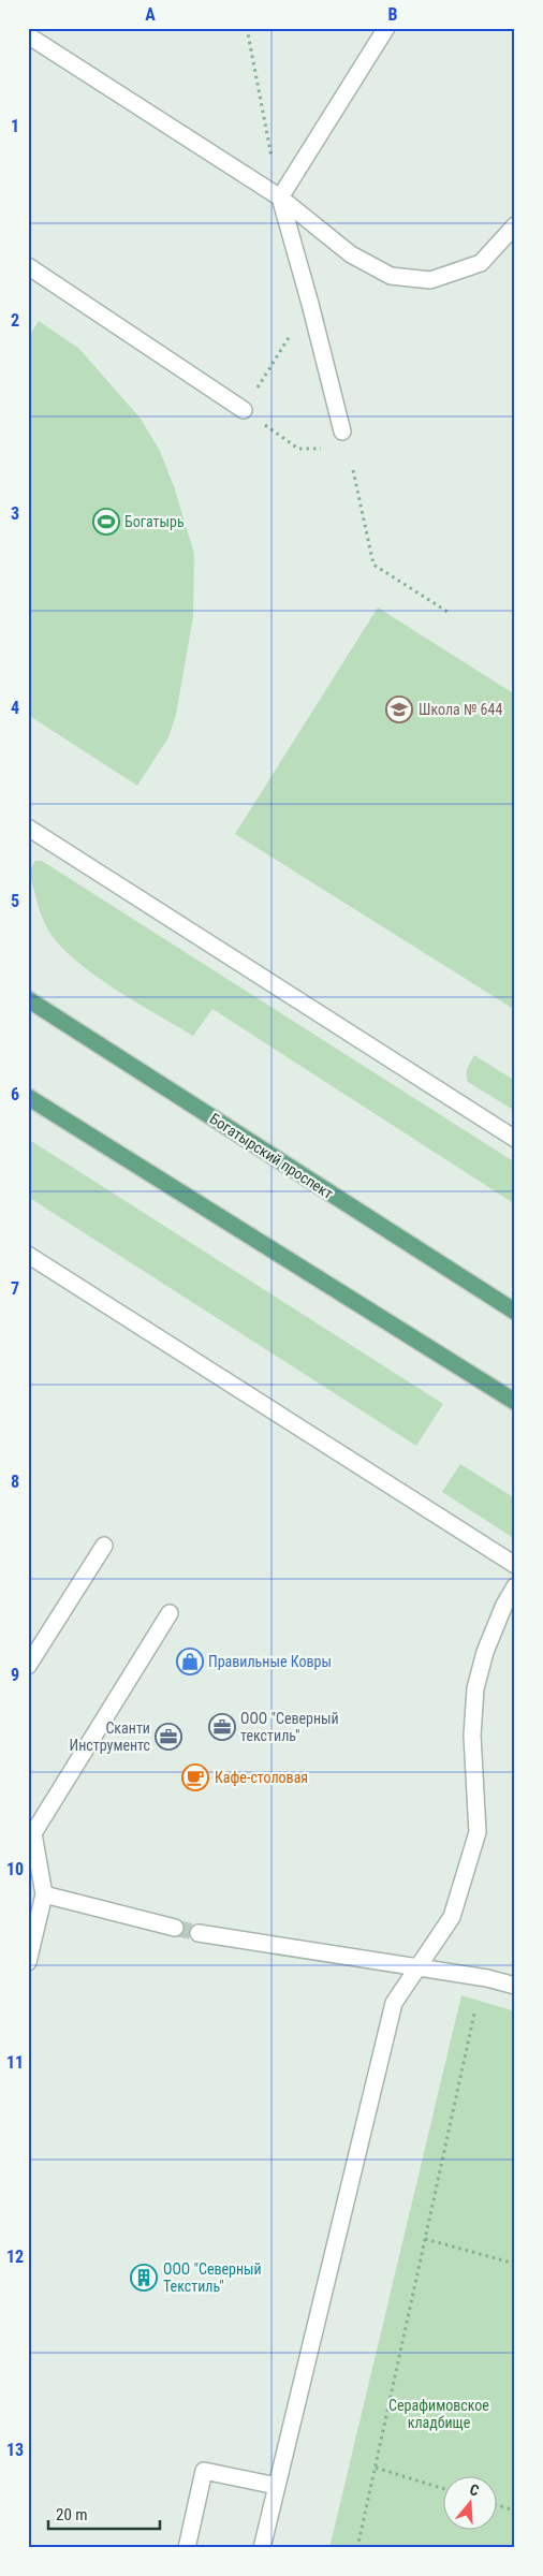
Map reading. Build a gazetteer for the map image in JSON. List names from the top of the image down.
{
  "streets": {
    "main road": ["Богатырский проспект"]
  },
  "parks": ["Серафимовское кладбище"],
  "places": {
    "sports": ["Богатырь"],
    "school or university": ["Школа № 644"],
    "shop": ["Правильные Ковры"],
    "office": ["ООО \"Северный текстиль\"", "Сканти Инструментс"],
    "cafe": ["Кафе-столовая"],
    "building": ["ООО \"Северный Текстиль\""]
  },
  "scale_bar": "20 m",
  "north": "top",
  "grid": {
    "columns": ["A", "B"],
    "rows": [
      "1",
      "2",
      "3",
      "4",
      "5",
      "6",
      "7",
      "8",
      "9",
      "10",
      "11",
      "12",
      "13"
    ]
  }
}
